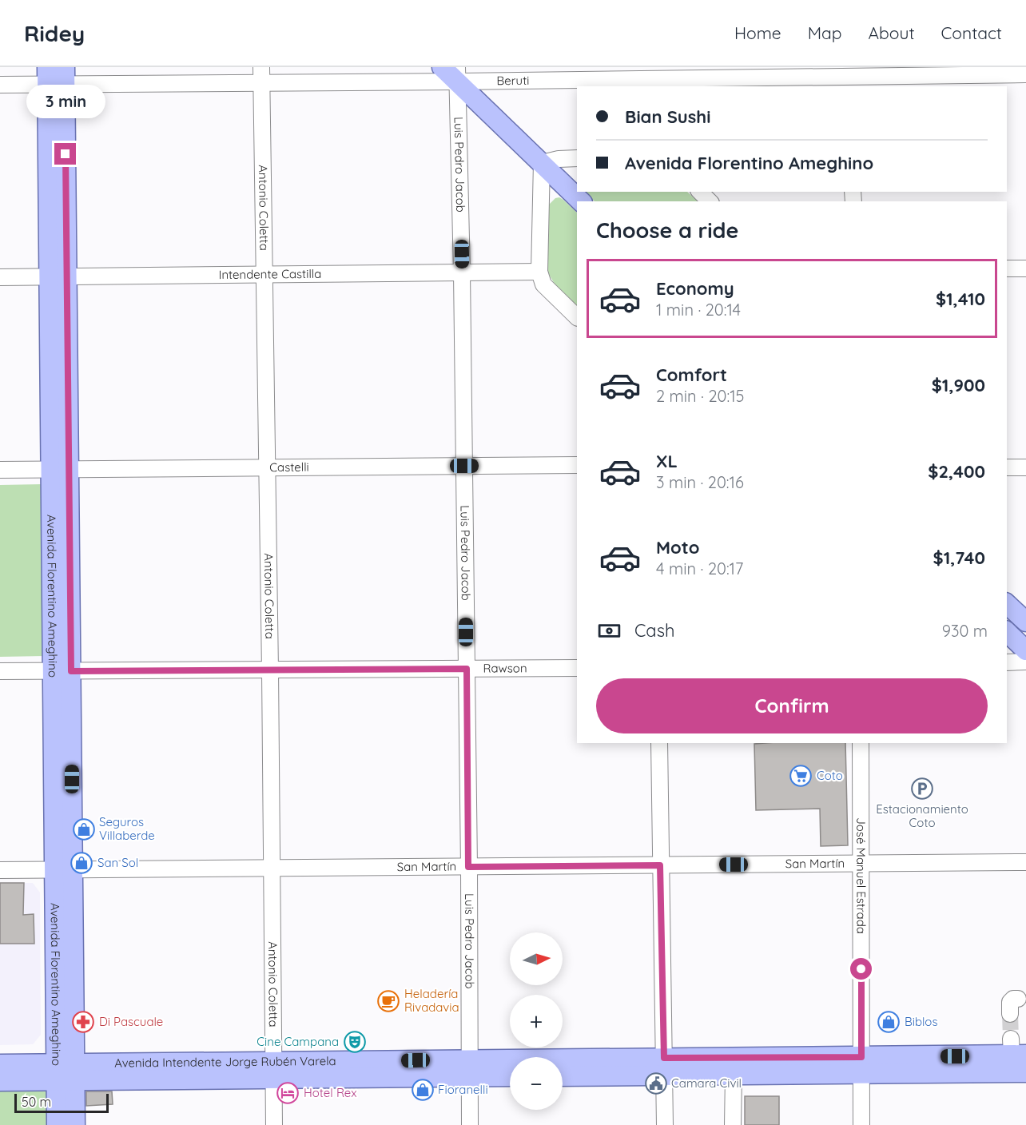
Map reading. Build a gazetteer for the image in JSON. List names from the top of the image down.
{
  "streets": {
    "main road": ["Avenida Florentino Ameghino", "Avenida Intendente Jorge Rubén Varela"],
    "street": [
      "Beruti",
      "Luis Pedro Jacob",
      "Antonio Coletta",
      "Intendente Castilla",
      "Castelli",
      "Rawson",
      "San Martín",
      "José Manuel Estrada"
    ]
  },
  "crossings": [
    ["Beruti", "Luis Pedro Jacob"],
    ["Beruti", "Antonio Coletta"],
    ["Beruti", "Avenida Florentino Ameghino"],
    ["Luis Pedro Jacob", "Intendente Castilla"],
    ["Luis Pedro Jacob", "Castelli"],
    ["Luis Pedro Jacob", "Rawson"],
    ["Luis Pedro Jacob", "San Martín"],
    ["Luis Pedro Jacob", "Avenida Intendente Jorge Rubén Varela"],
    ["Antonio Coletta", "Intendente Castilla"],
    ["Antonio Coletta", "Castelli"],
    ["Antonio Coletta", "Rawson"],
    ["Antonio Coletta", "San Martín"],
    ["Antonio Coletta", "Avenida Intendente Jorge Rubén Varela"],
    ["Intendente Castilla", "Avenida Florentino Ameghino"],
    ["Castelli", "Avenida Florentino Ameghino"],
    ["Avenida Florentino Ameghino", "Rawson"],
    ["Avenida Florentino Ameghino", "San Martín"],
    ["Avenida Florentino Ameghino", "Avenida Intendente Jorge Rubén Varela"],
    ["San Martín", "José Manuel Estrada"],
    ["José Manuel Estrada", "Avenida Intendente Jorge Rubén Varela"]
  ],
  "places": {
    "supermarket": ["Coto"],
    "parking": ["Estacionamiento Coto"],
    "shop": [
      "Seguros Villaberde",
      "San Sol",
      "Biblos",
      "Fioranelli"
    ],
    "cafe": ["Heladería Rivadavia"],
    "pharmacy": ["Di Pascuale"],
    "theatre": ["Cine Campana"],
    "public building": ["Camara Civil"],
    "hotel": ["Hotel Rex"]
  },
  "scale_bar": "50 m",
  "north": "right",
  "page": {
    "header": "Ridey",
    "nav": [
      "Home",
      "Map",
      "About",
      "Contact"
    ],
    "bubble": "3 min",
    "banner": ["Bian Sushi", "Avenida Florentino Ameghino"],
    "heading": "Choose a ride",
    "list": [
      {
        "name": "Economy",
        "note": "1 min · 20:14",
        "value": "$1,410"
      },
      {
        "name": "Comfort",
        "note": "2 min · 20:15",
        "value": "$1,900"
      },
      {
        "name": "XL",
        "note": "3 min · 20:16",
        "value": "$2,400"
      },
      {
        "name": "Moto",
        "note": "4 min · 20:17",
        "value": "$1,740"
      }
    ],
    "pay": ["Cash", "930 m"],
    "buttons": "Confirm",
    "map_buttons": ["+", "−"],
    "scale": "50 m"
  }
}
